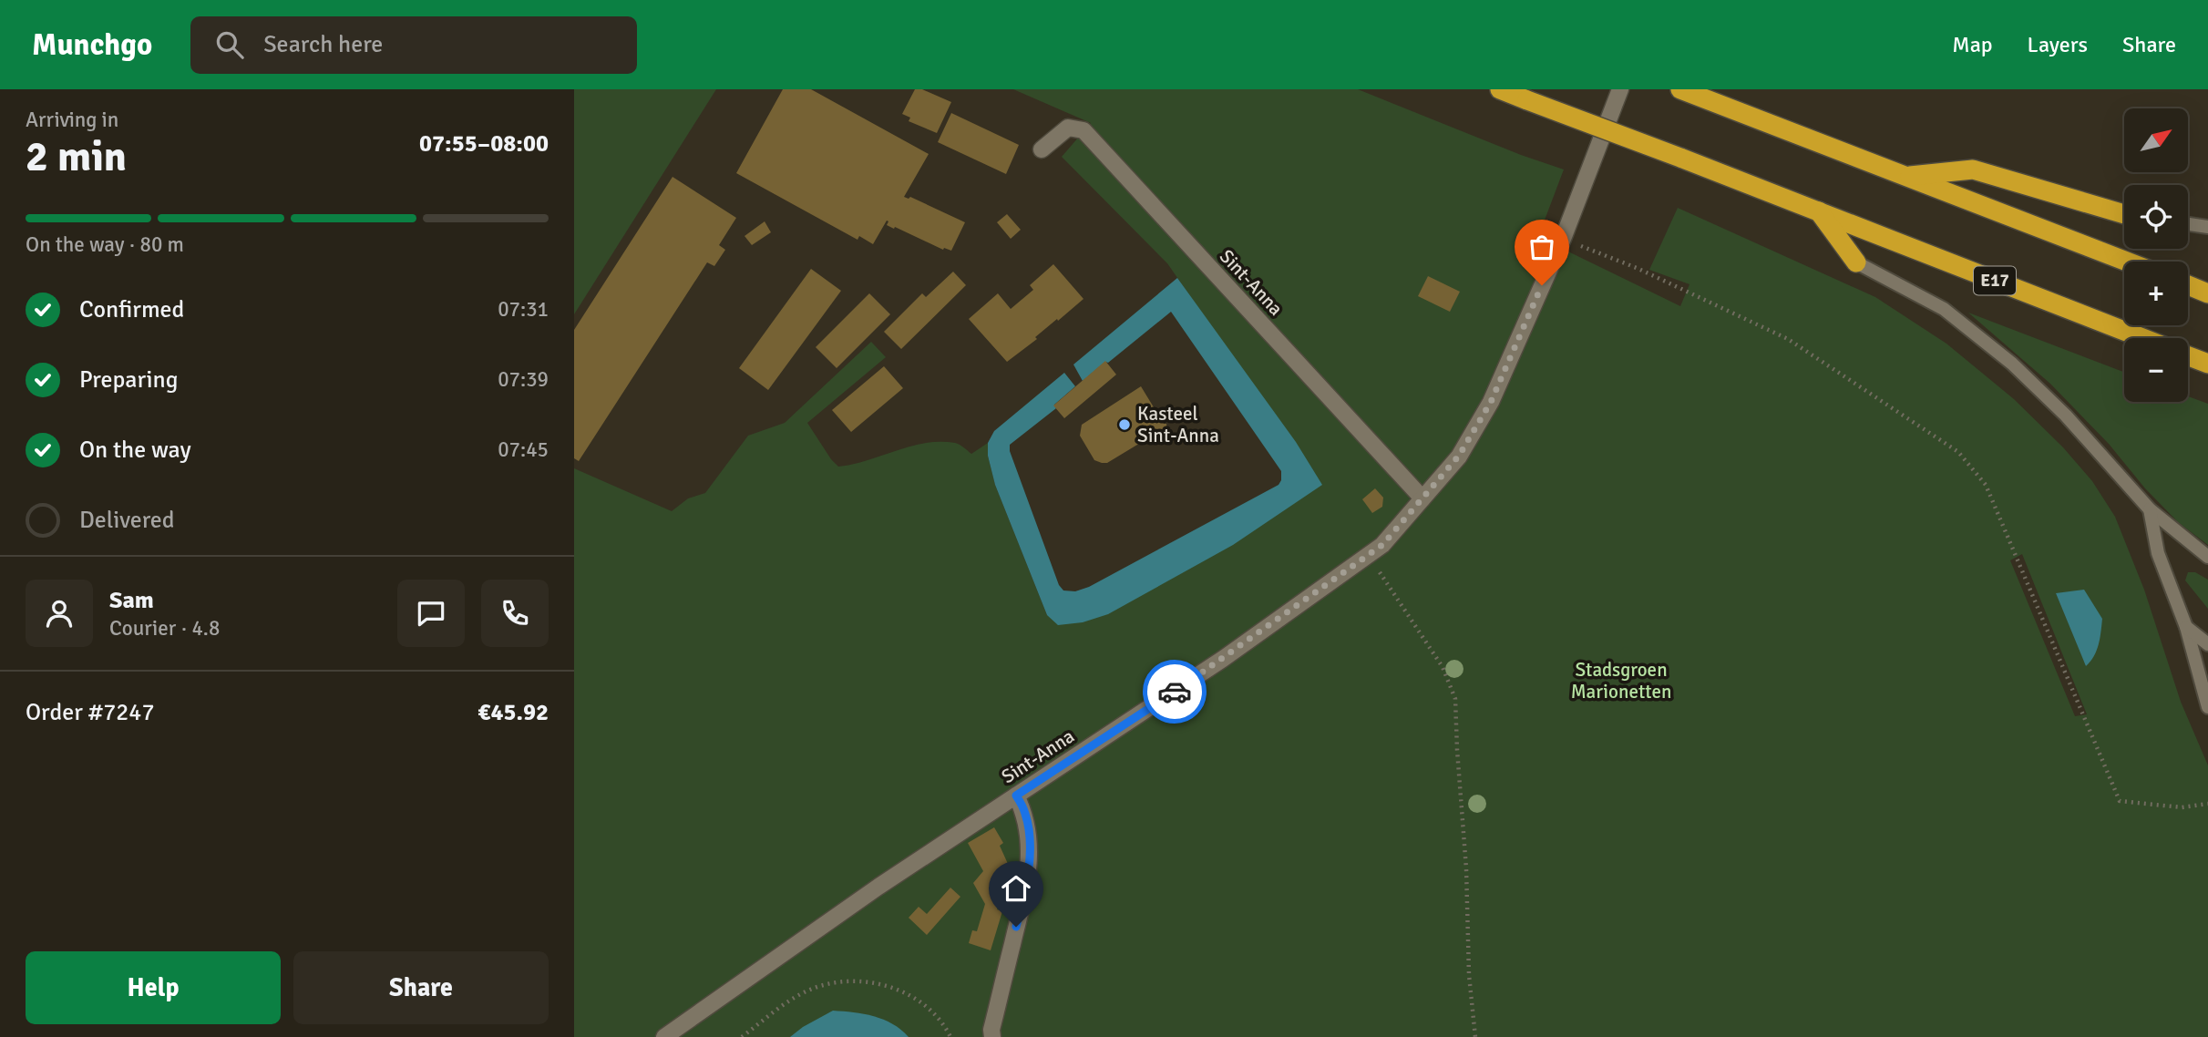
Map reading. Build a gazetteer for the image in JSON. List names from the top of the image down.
{
  "streets": {
    "highway": ["E17"],
    "street": ["Sint-Anna"]
  },
  "parks": ["Stadsgroen Marionetten"],
  "places": ["Kasteel Sint-Anna"],
  "north": "top right",
  "page": {
    "header": "Munchgo",
    "search": "Search here",
    "nav": ["Map", "Layers", "Share"],
    "heading": ["2 min", "Arriving in", "07:55–08:00"],
    "panel": [
      "Sam",
      "Courier · 4.8",
      "Order #7247",
      "€45.92"
    ],
    "map_buttons": ["+", "−"],
    "bar": "On the way · 80 m",
    "list": [
      ["Confirmed", "07:31"],
      ["Preparing", "07:39"],
      ["On the way", "07:45"],
      "Delivered"
    ],
    "buttons": ["Help", "Share"]
  }
}
